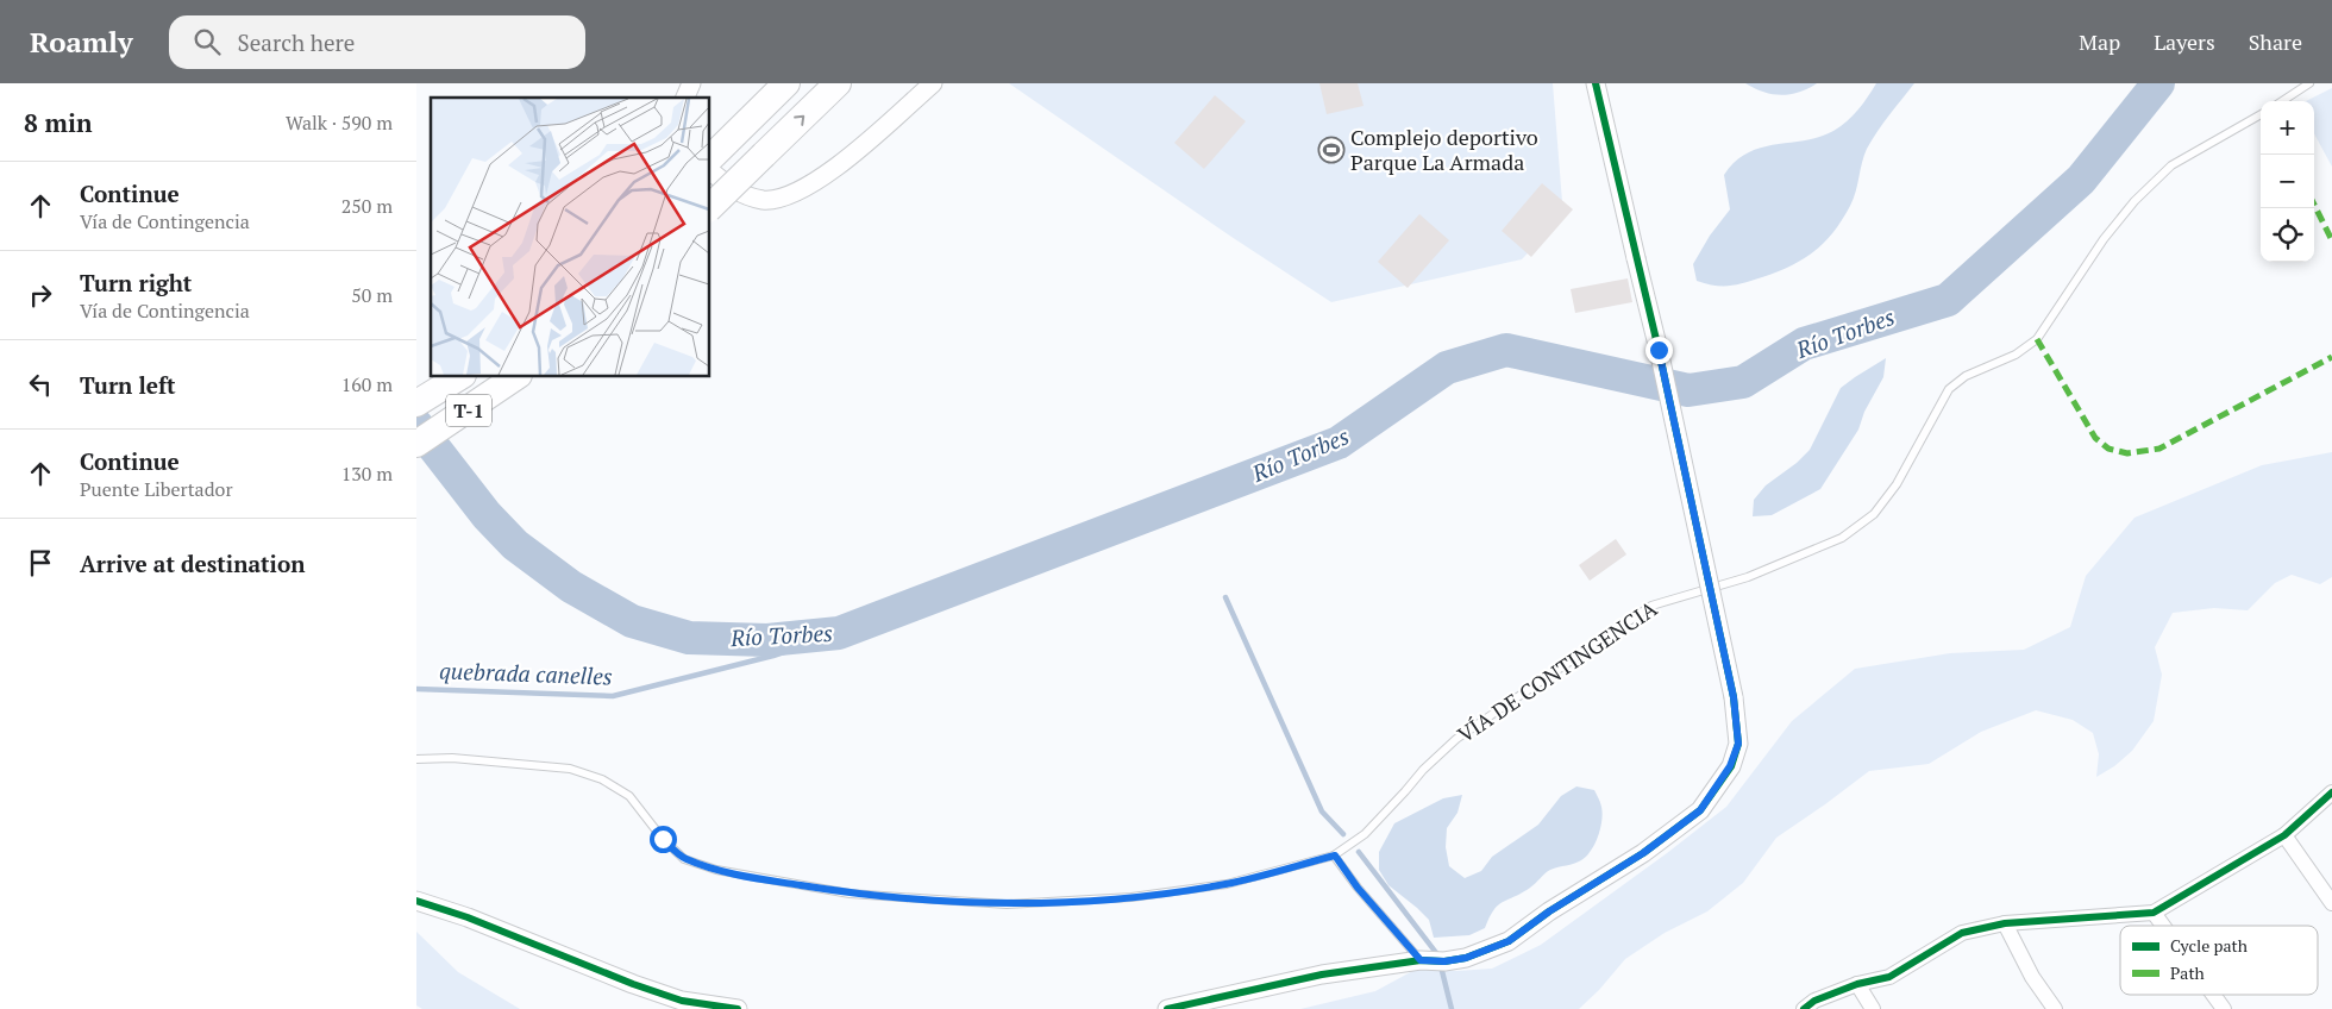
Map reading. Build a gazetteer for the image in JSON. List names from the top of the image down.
{
  "streets": {
    "highway": ["T-1"],
    "lane": ["VÍA DE CONTINGENCIA"]
  },
  "water": ["Río Torbes", "quebrada canelles"],
  "places": {
    "sports": ["Complejo deportivo Parque La Armada"]
  },
  "legend": ["Cycle path", "Path"],
  "page": {
    "header": "Roamly",
    "search": "Search here",
    "nav": ["Map", "Layers", "Share"],
    "heading": ["8 min", "Walk · 590 m"],
    "map_buttons": ["+", "−"],
    "list": [
      ["Continue", "Vía de Contingencia", "250 m"],
      ["Turn right", "Vía de Contingencia", "50 m"],
      ["Turn left", "160 m"],
      ["Continue", "Puente Libertador", "130 m"],
      "Arrive at destination"
    ]
  }
}
